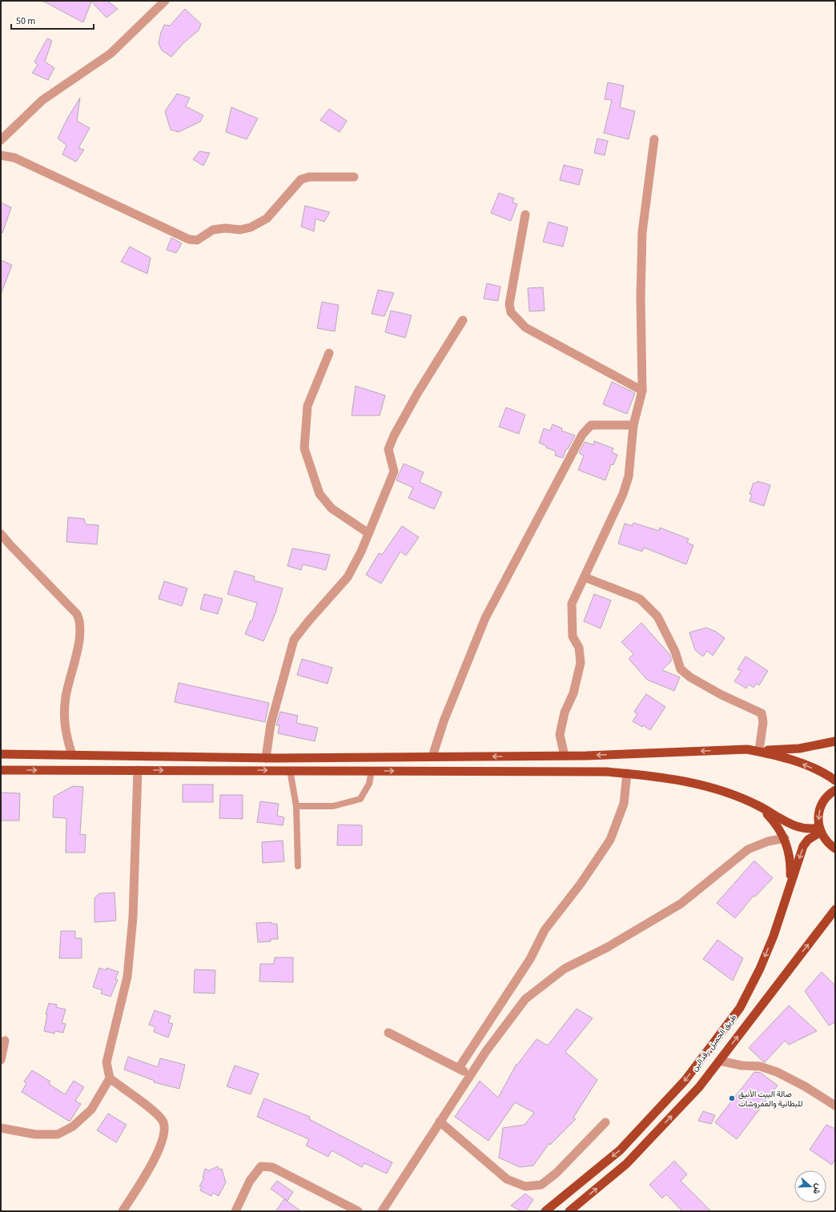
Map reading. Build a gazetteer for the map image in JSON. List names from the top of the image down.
{
  "streets": {
    "main road": ["طريق الجميل -رقدالين"]
  },
  "places": ["صالة البيت الأنيق للبطانية والمفروشات"],
  "scale_bar": "50 m",
  "north": "right"
}
